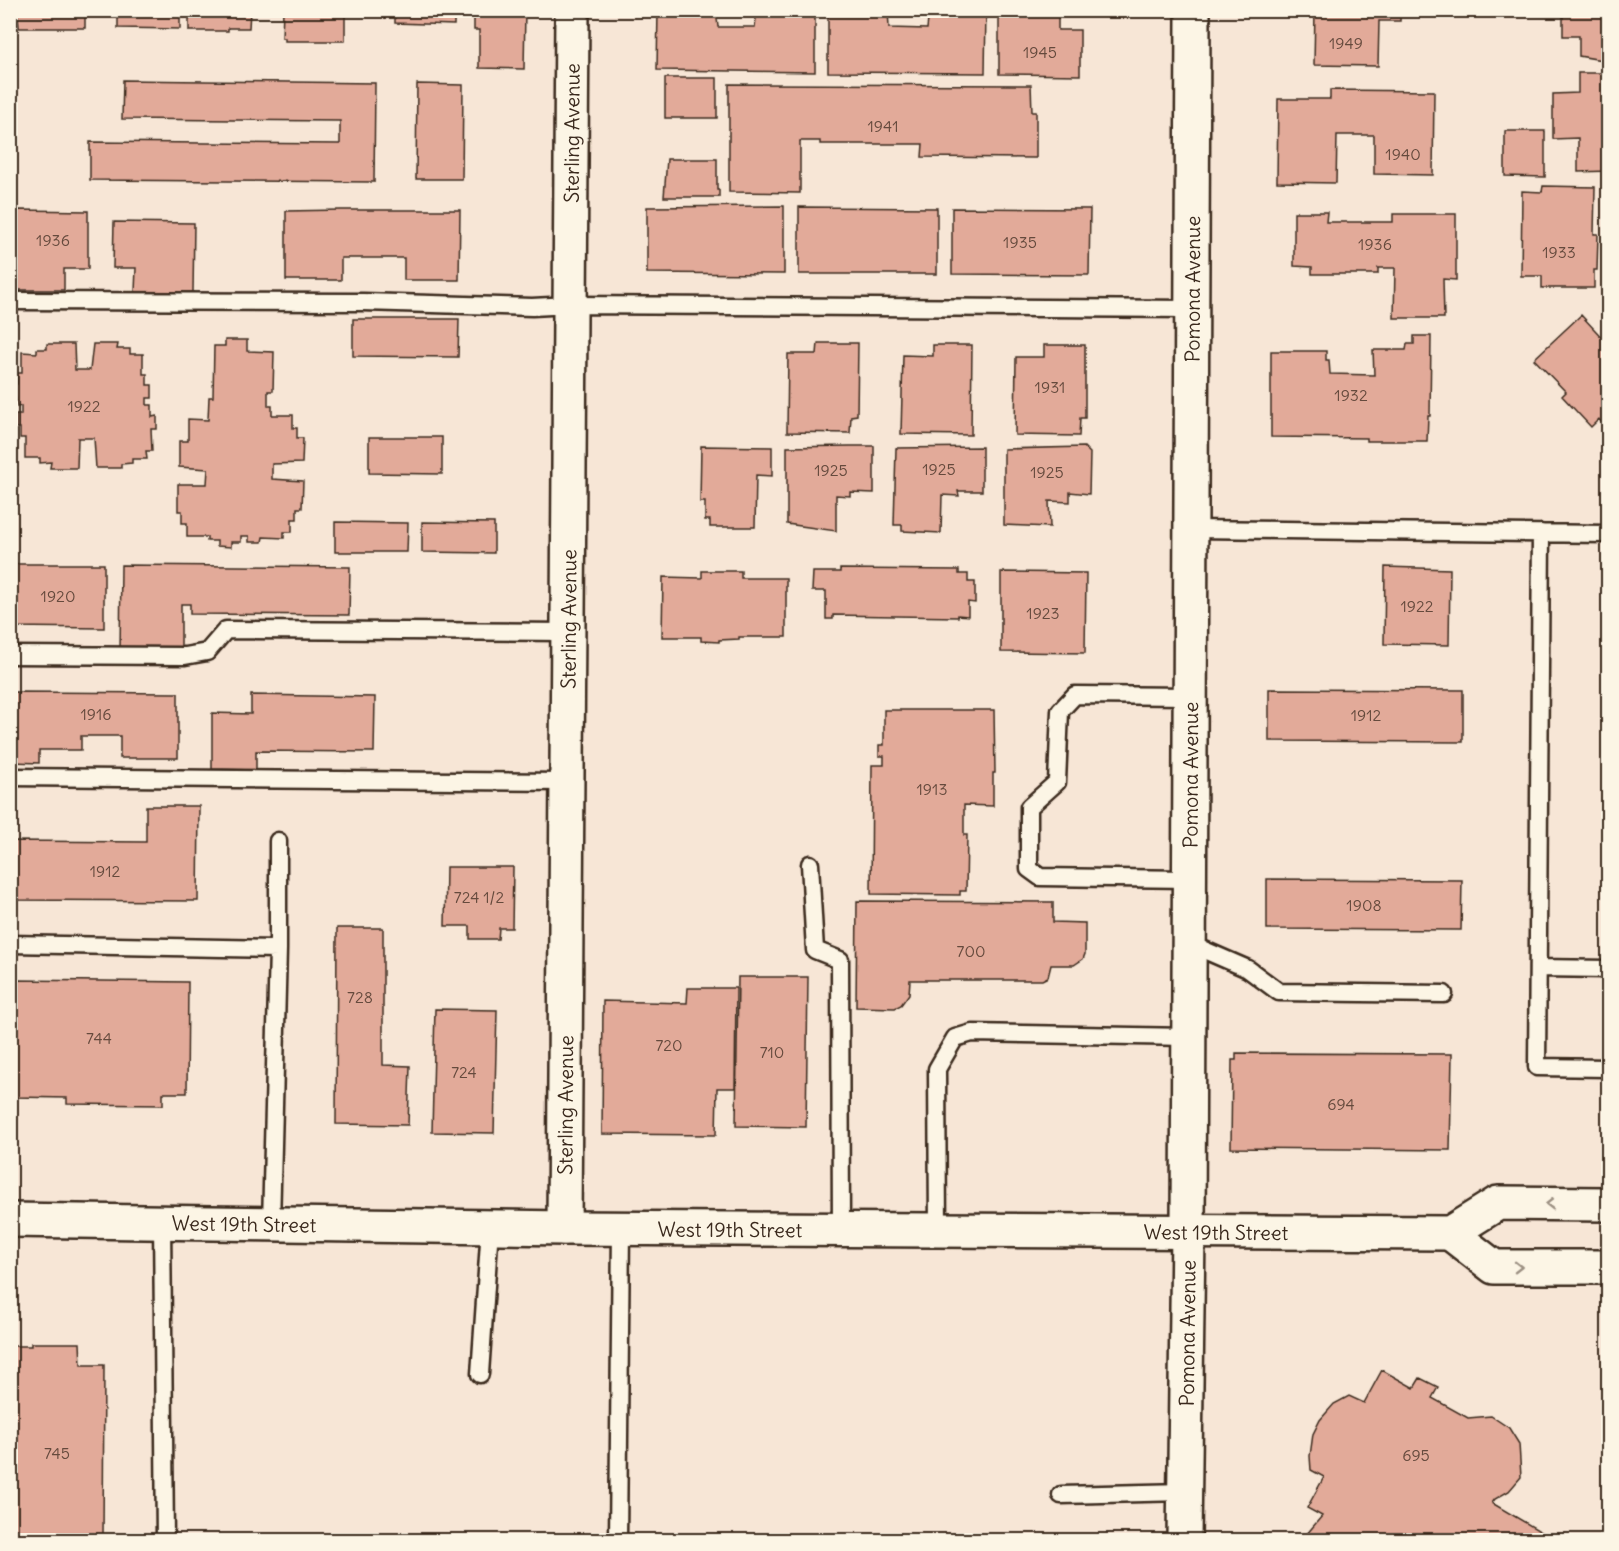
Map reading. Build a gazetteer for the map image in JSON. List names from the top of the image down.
{
  "streets": {
    "street": ["Sterling Avenue", "Pomona Avenue", "West 19th Street"]
  },
  "crossings": [
    ["Sterling Avenue", "West 19th Street"],
    ["Pomona Avenue", "West 19th Street"]
  ],
  "house_numbers": [
    "1949",
    "1945",
    "1941",
    "1940",
    "1936",
    "1935",
    "1936",
    "1933",
    "1931",
    "1932",
    "1922",
    "1925",
    "1925",
    "1925",
    "1920",
    "1922",
    "1923",
    "1916",
    "1912",
    "1913",
    "1912",
    "724 1/2",
    "1908",
    "700",
    "728",
    "744",
    "720",
    "710",
    "724",
    "694",
    "745",
    "695"
  ]
}
